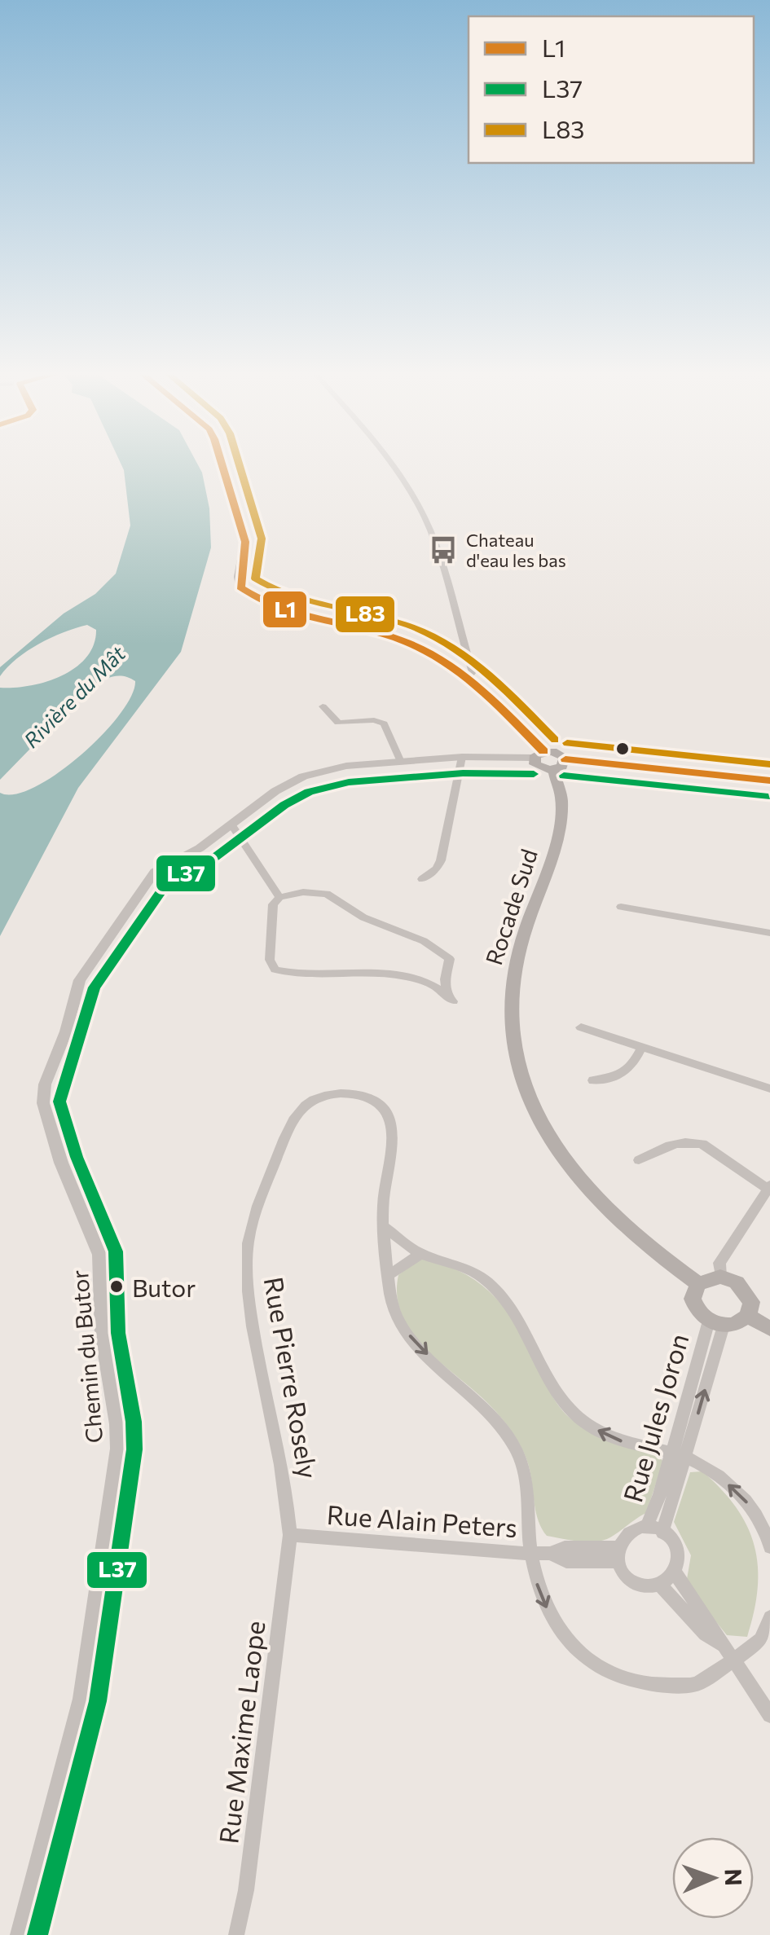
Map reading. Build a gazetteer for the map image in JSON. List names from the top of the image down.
{
  "streets": {
    "main road": ["Rocade Sud"],
    "street": [
      "Chemin du Butor",
      "Rue Pierre Rosely",
      "Rue Jules Joron",
      "Rue Alain Peters",
      "Rue Maxime Laope"
    ]
  },
  "crossings": [
    ["Rocade Sud", "Rue Jules Joron"],
    ["Rue Pierre Rosely", "Rue Alain Peters"],
    ["Rue Pierre Rosely", "Rue Maxime Laope"],
    ["Rue Jules Joron", "Rue Alain Peters"],
    ["Rue Alain Peters", "Rue Maxime Laope"]
  ],
  "water": ["Rivière du Mât"],
  "places": {
    "bus stop": ["Chateau d'eau les bas"],
    "other": ["Butor"]
  },
  "lines": ["transit line L1", "transit line L83", "transit line L37"],
  "legend": ["L1", "L37", "L83"],
  "north": "right"
}
